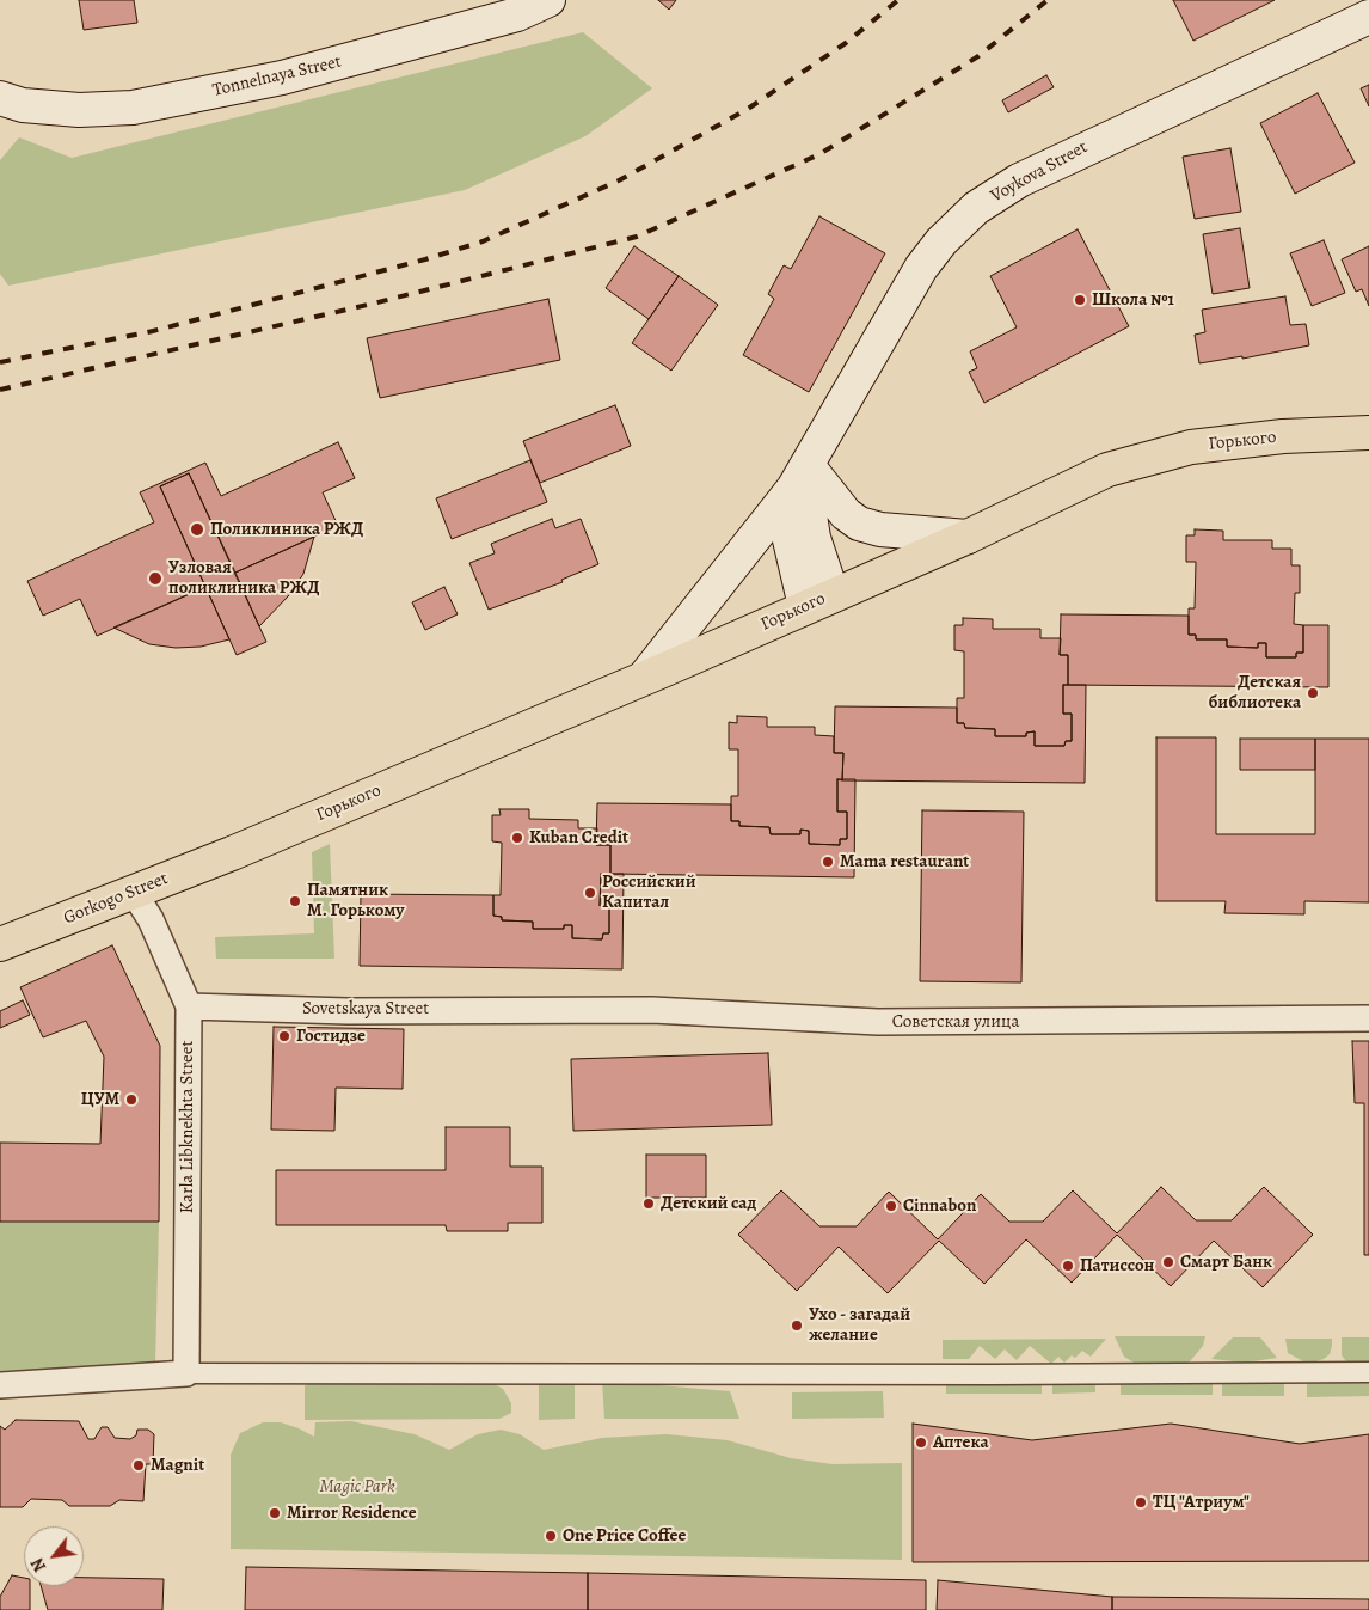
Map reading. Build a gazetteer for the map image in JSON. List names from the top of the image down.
{
  "streets": {
    "main road": [
      "Tonnelnaya Street",
      "Voykova Street",
      "Горького",
      "Gorkogo Street"
    ],
    "street": ["Sovetskaya Street", "Karla Libknekhta Street"]
  },
  "crossings": [
    ["Горького", "Gorkogo Street"],
    ["Gorkogo Street", "Karla Libknekhta Street"],
    ["Sovetskaya Street", "Karla Libknekhta Street"]
  ],
  "parks": ["Magic Park"],
  "places": [
    "Школа №1",
    "Поликлиника РЖД",
    "Узловая поликлиника РЖД",
    "Детская библиотека",
    "Kuban Credit",
    "Mama restaurant",
    "Российский Капитал",
    "Памятник М. Горькому",
    "Гостидзе",
    "ЦУМ",
    "Детский сад",
    "Cinnabon",
    "Смарт Банк",
    "Патиссон",
    "Ухо - загадай желание",
    "Аптека",
    "Magnit",
    "ТЦ \"Атриум\"",
    "Mirror Residence",
    "One Price Coffee"
  ],
  "north": "bottom left"
}
